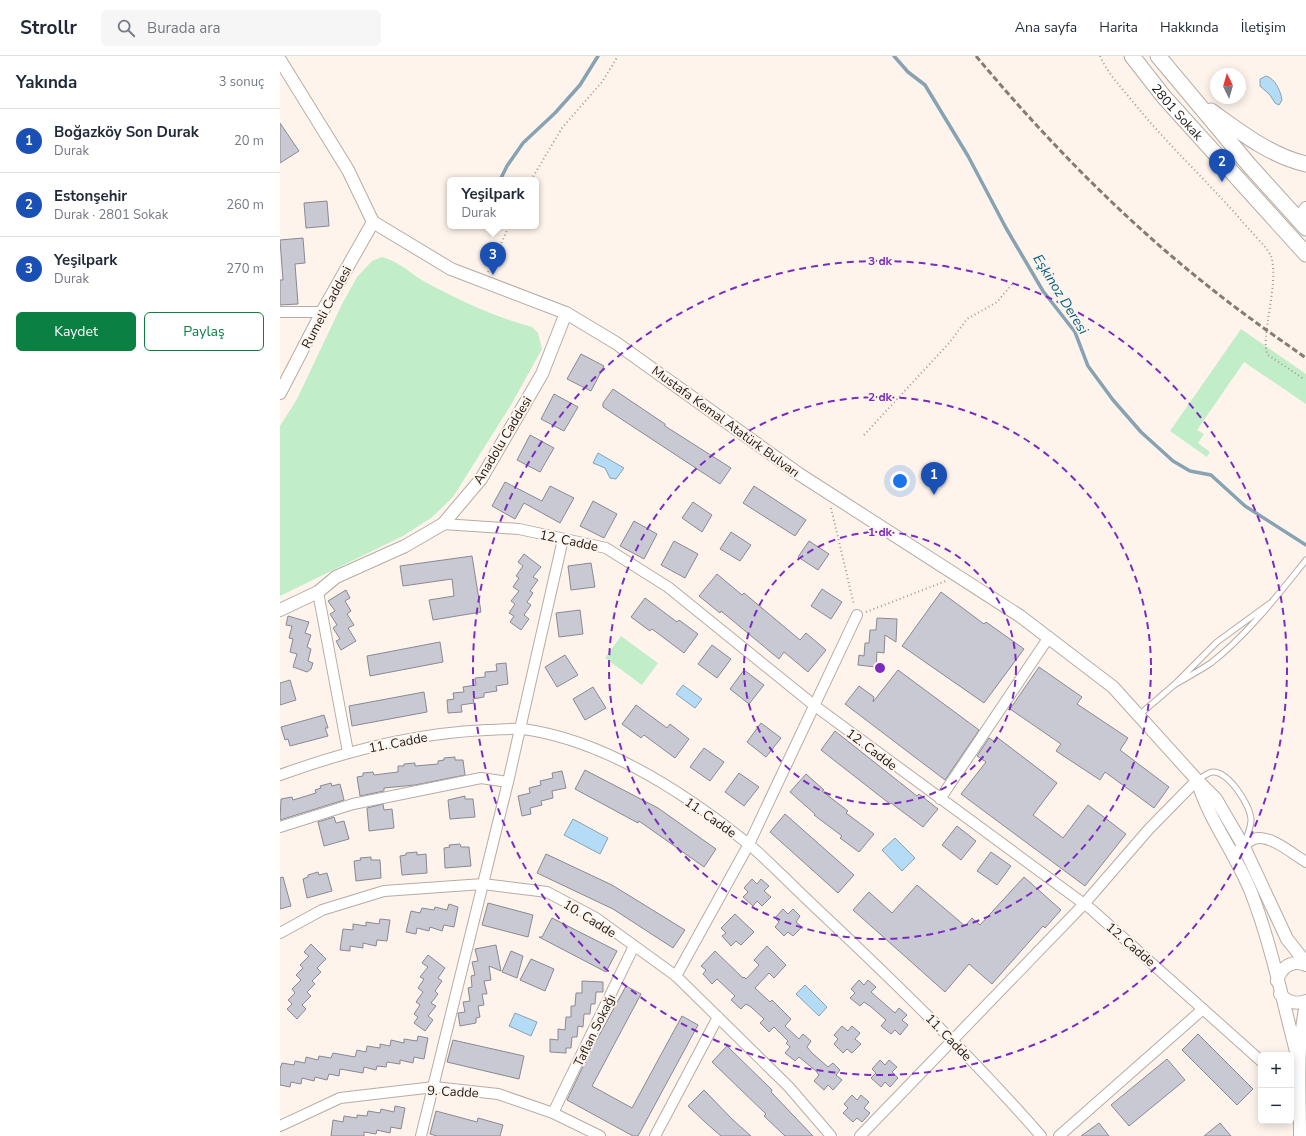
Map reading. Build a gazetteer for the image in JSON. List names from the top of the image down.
{
  "streets": {
    "main road": ["2801 Sokak"],
    "street": [
      "Rumeli Caddesi",
      "Mustafa Kemal Atatürk Bulvarı",
      "Anadolu Caddesi",
      "12. Cadde",
      "11. Cadde",
      "10. Cadde",
      "Taflan Sokağı",
      "9. Cadde"
    ]
  },
  "crossings": [
    ["Rumeli Caddesi", "Mustafa Kemal Atatürk Bulvarı"],
    ["Mustafa Kemal Atatürk Bulvarı", "Anadolu Caddesi"],
    ["Anadolu Caddesi", "12. Cadde"],
    ["10. Cadde", "Taflan Sokağı"],
    ["Taflan Sokağı", "9. Cadde"]
  ],
  "water": ["Eşkinoz Deresi"],
  "north": "top",
  "page": {
    "header": "Strollr",
    "search": "Burada ara",
    "nav": [
      "Ana sayfa",
      "Harita",
      "Hakkında",
      "İletişim"
    ],
    "heading": ["Yakında", "3 sonuç"],
    "list": [
      {
        "mark": "1",
        "name": "Boğazköy Son Durak",
        "note": "Durak",
        "value": "20 m"
      },
      {
        "mark": "2",
        "name": "Estonşehir",
        "note": "Durak · 2801 Sokak",
        "value": "260 m"
      },
      {
        "mark": "3",
        "name": "Yeşilpark",
        "note": "Durak",
        "value": "270 m"
      }
    ],
    "pins": ["2", "3", "1"],
    "popup": ["Yeşilpark", "Durak"],
    "buttons": ["Kaydet", "Paylaş"],
    "map_buttons": ["+", "−"]
  },
  "rings": ["3 dk", "2 dk", "1 dk"]
}
